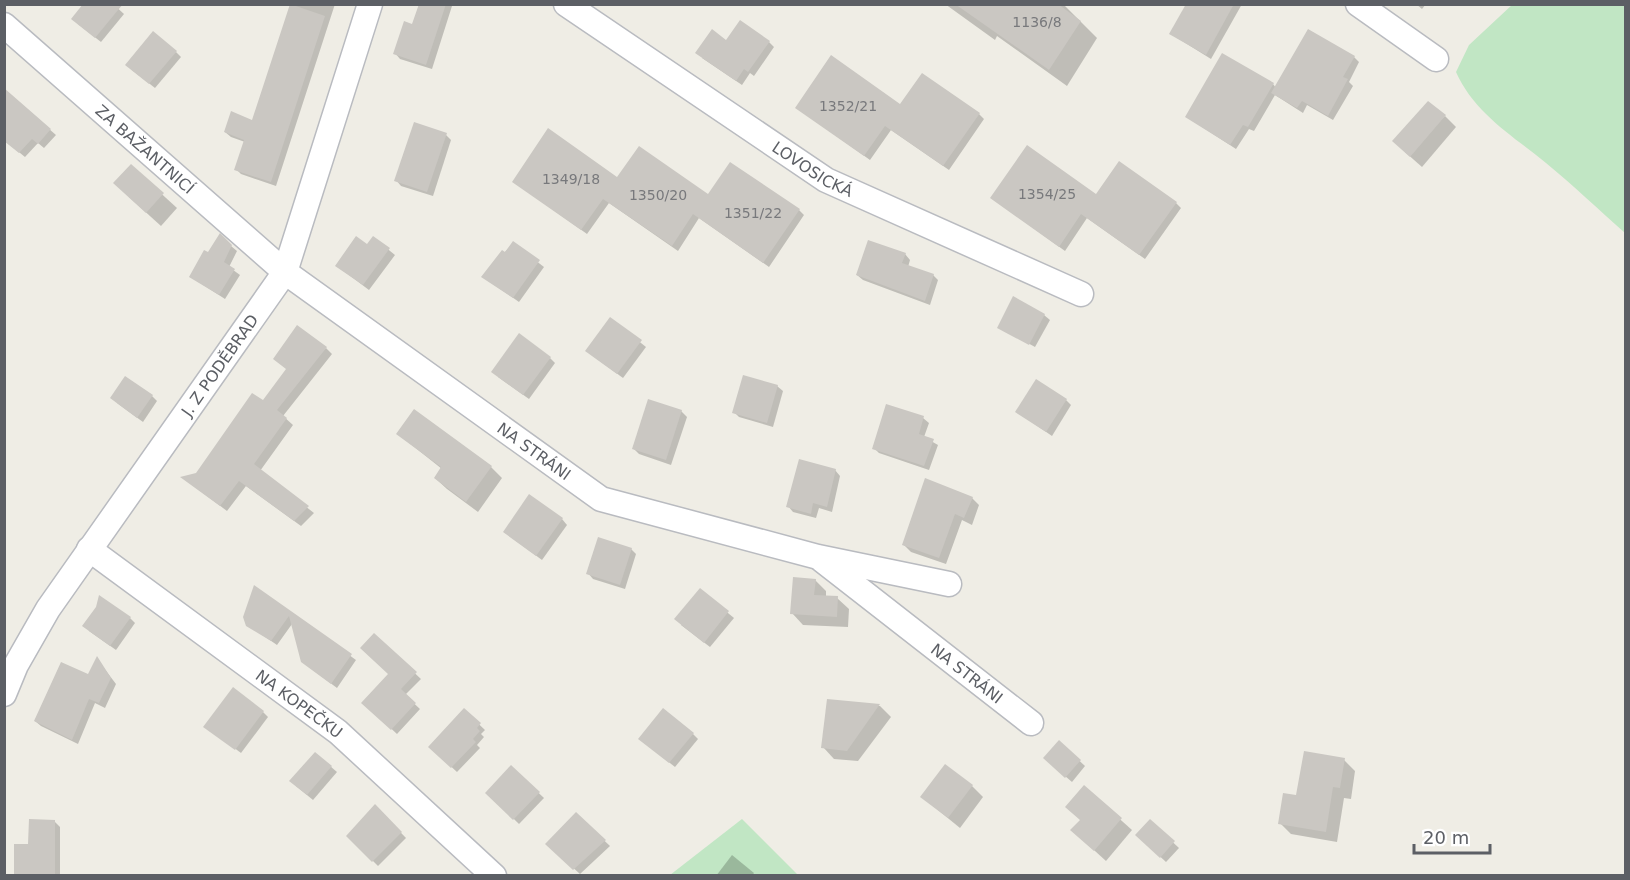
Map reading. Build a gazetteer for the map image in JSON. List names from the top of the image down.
{
  "streets": {
    "street": [
      "ZA BAŽANTNICÍ",
      "LOVOSICKÁ",
      "J. Z PODĚBRAD",
      "NA STRÁNI",
      "NA KOPEČKU"
    ]
  },
  "crossings": [
    ["ZA BAŽANTNICÍ", "J. Z PODĚBRAD"],
    ["ZA BAŽANTNICÍ", "NA STRÁNI"],
    ["J. Z PODĚBRAD", "NA STRÁNI"],
    ["J. Z PODĚBRAD", "NA KOPEČKU"]
  ],
  "house_numbers": [
    "1136/8",
    "1352/21",
    "1349/18",
    "1354/25",
    "1350/20",
    "1351/22"
  ],
  "scale_bar": "20 m"
}
